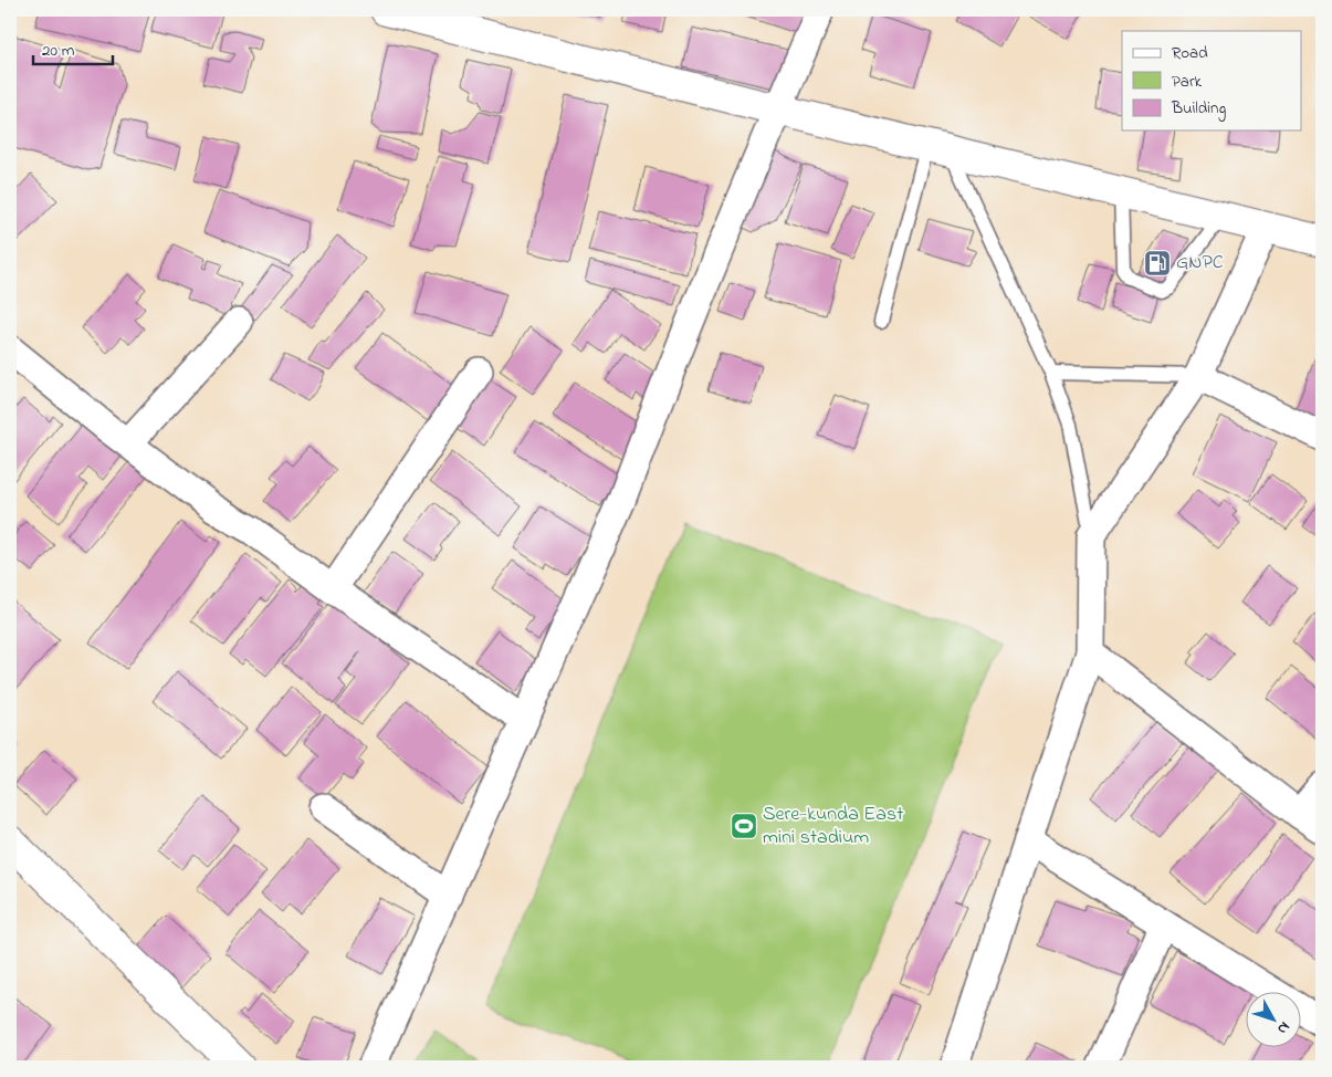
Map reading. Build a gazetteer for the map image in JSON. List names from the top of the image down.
{
  "places": {
    "fuel station": ["GNPC"],
    "sports": ["Sere-kunda East mini stadium"]
  },
  "legend": ["Road", "Park", "Building"],
  "scale_bar": "20 m",
  "north": "bottom right"
}
